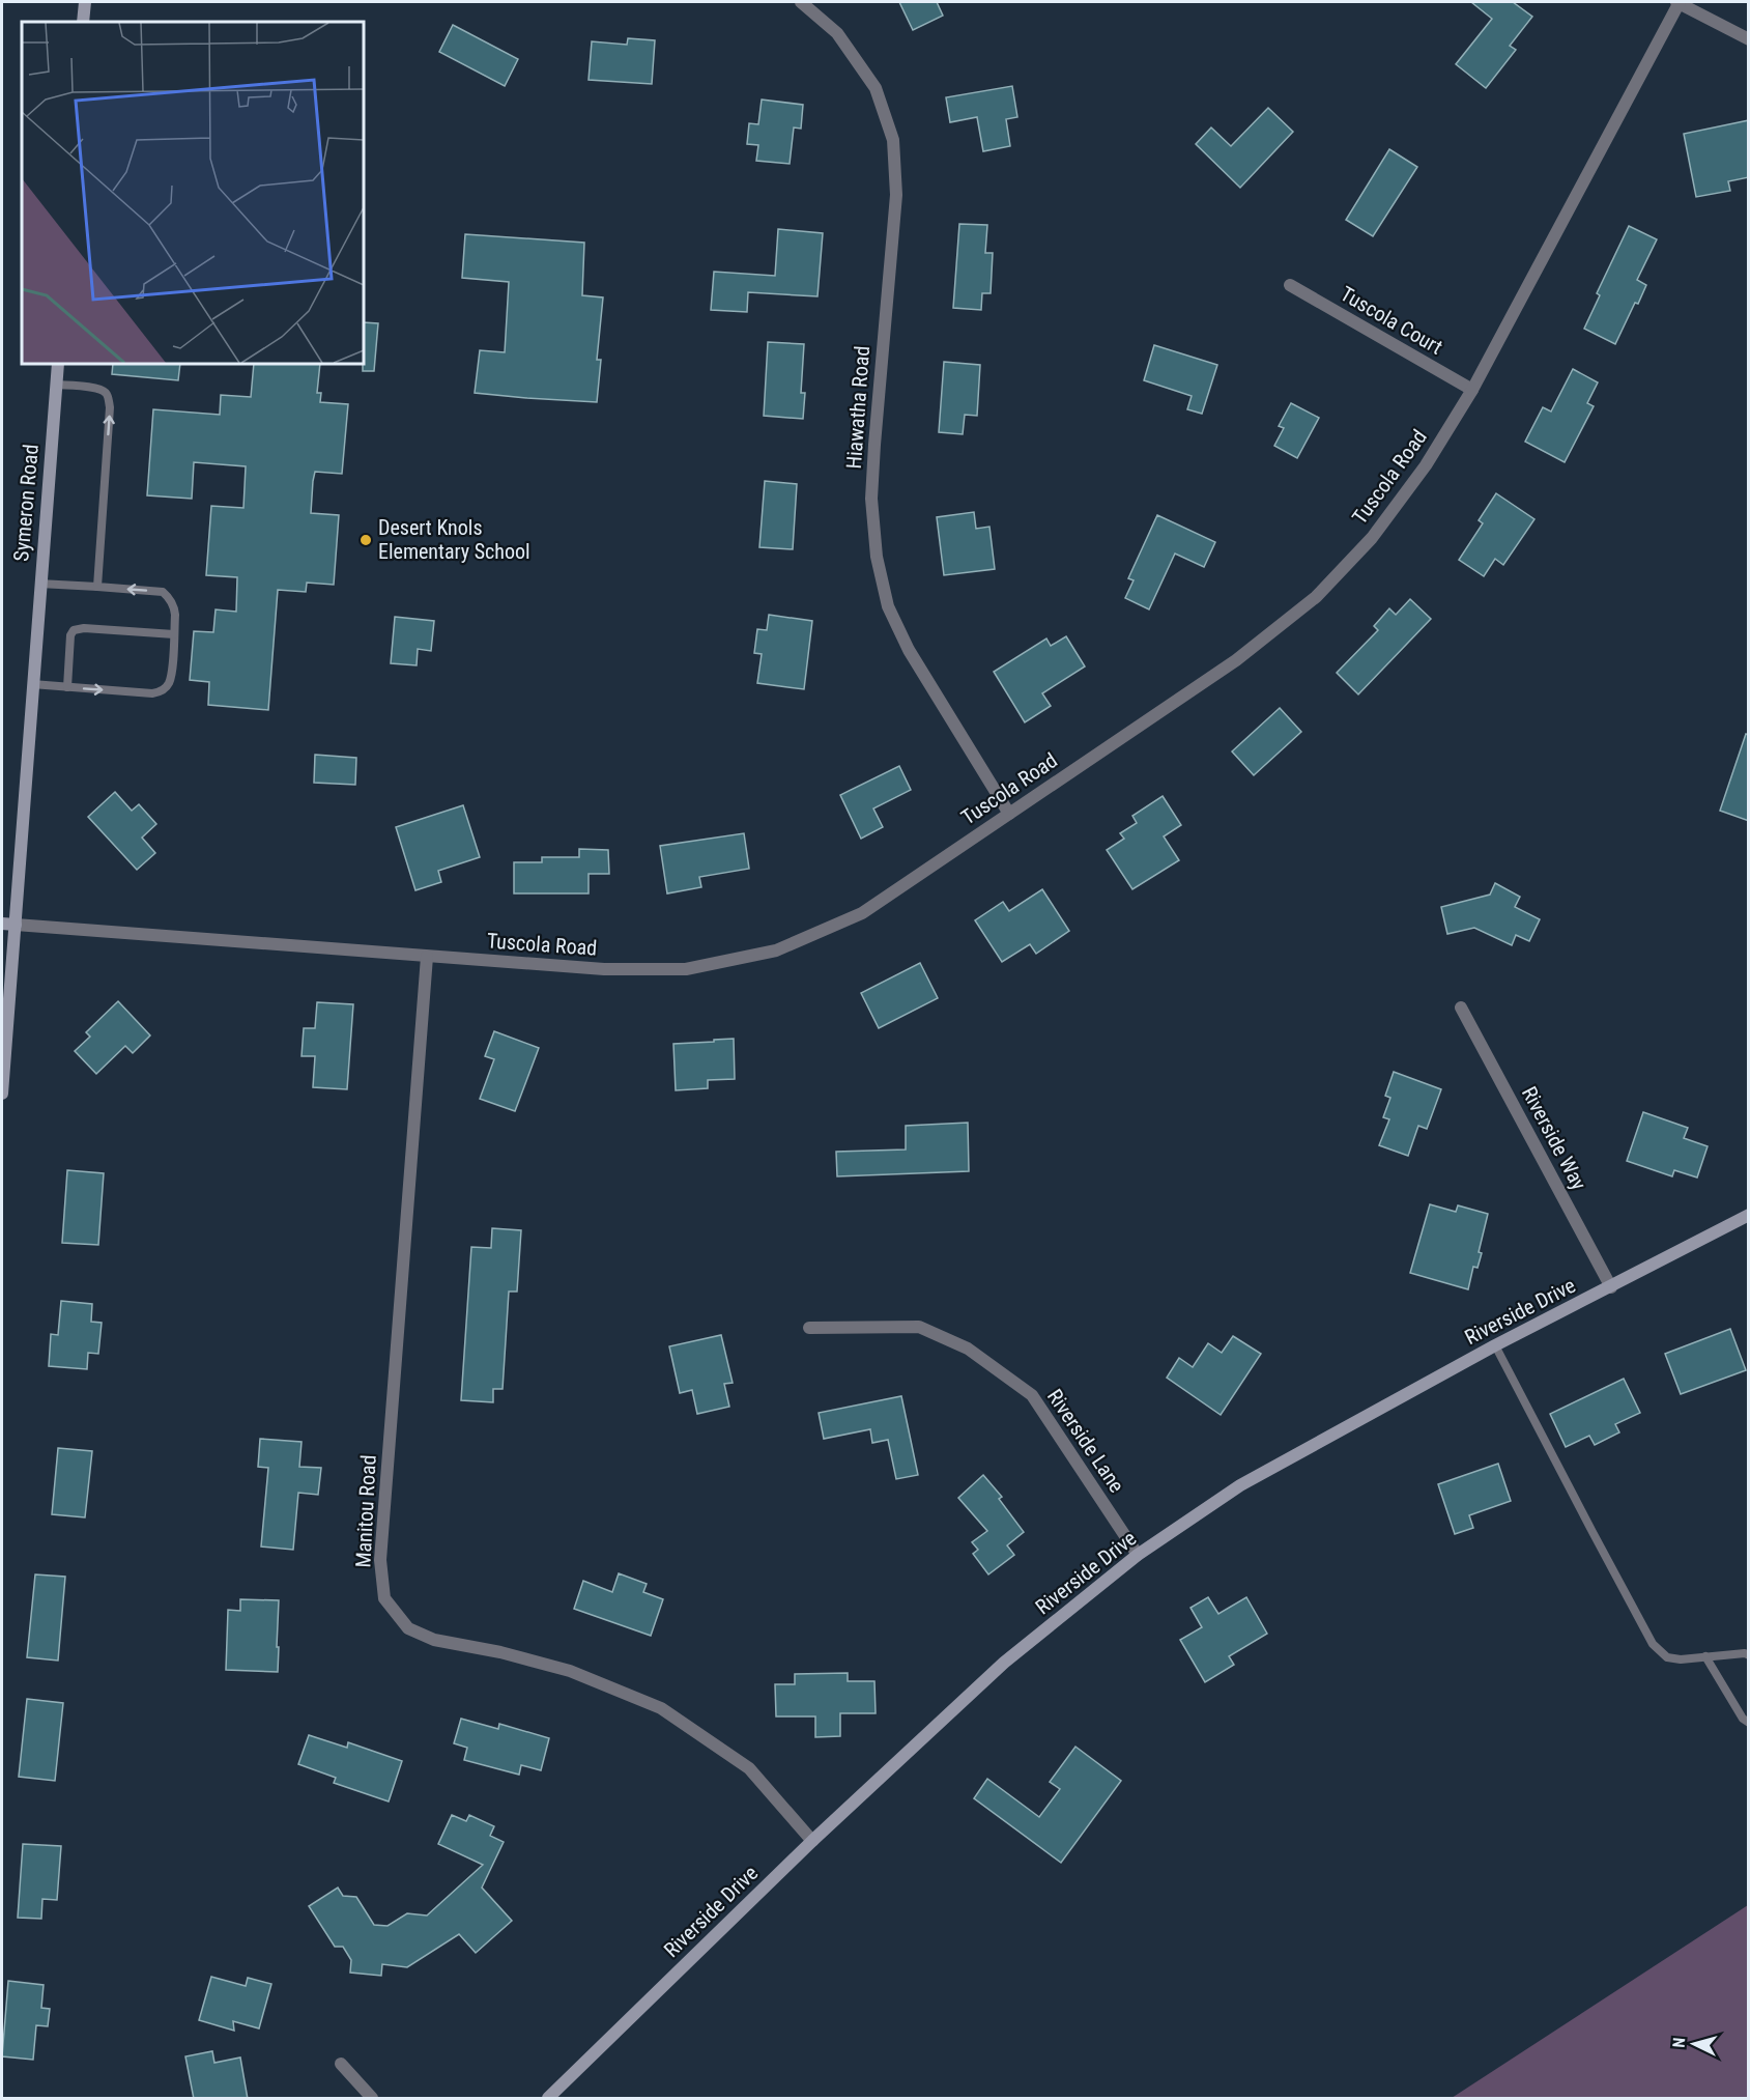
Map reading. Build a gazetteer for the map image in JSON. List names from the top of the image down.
{
  "streets": {
    "street": [
      "Tuscola Court",
      "Hiawatha Road",
      "Tuscola Road",
      "Symeron Road",
      "Riverside Way",
      "Riverside Drive",
      "Riverside Lane",
      "Manitou Road"
    ]
  },
  "crossings": [
    ["Tuscola Court", "Tuscola Road"],
    ["Hiawatha Road", "Tuscola Road"],
    ["Tuscola Road", "Symeron Road"],
    ["Tuscola Road", "Manitou Road"],
    ["Riverside Way", "Riverside Drive"],
    ["Riverside Drive", "Riverside Lane"],
    ["Riverside Drive", "Manitou Road"]
  ],
  "places": ["Desert Knols Elementary School"],
  "north": "left"
}
